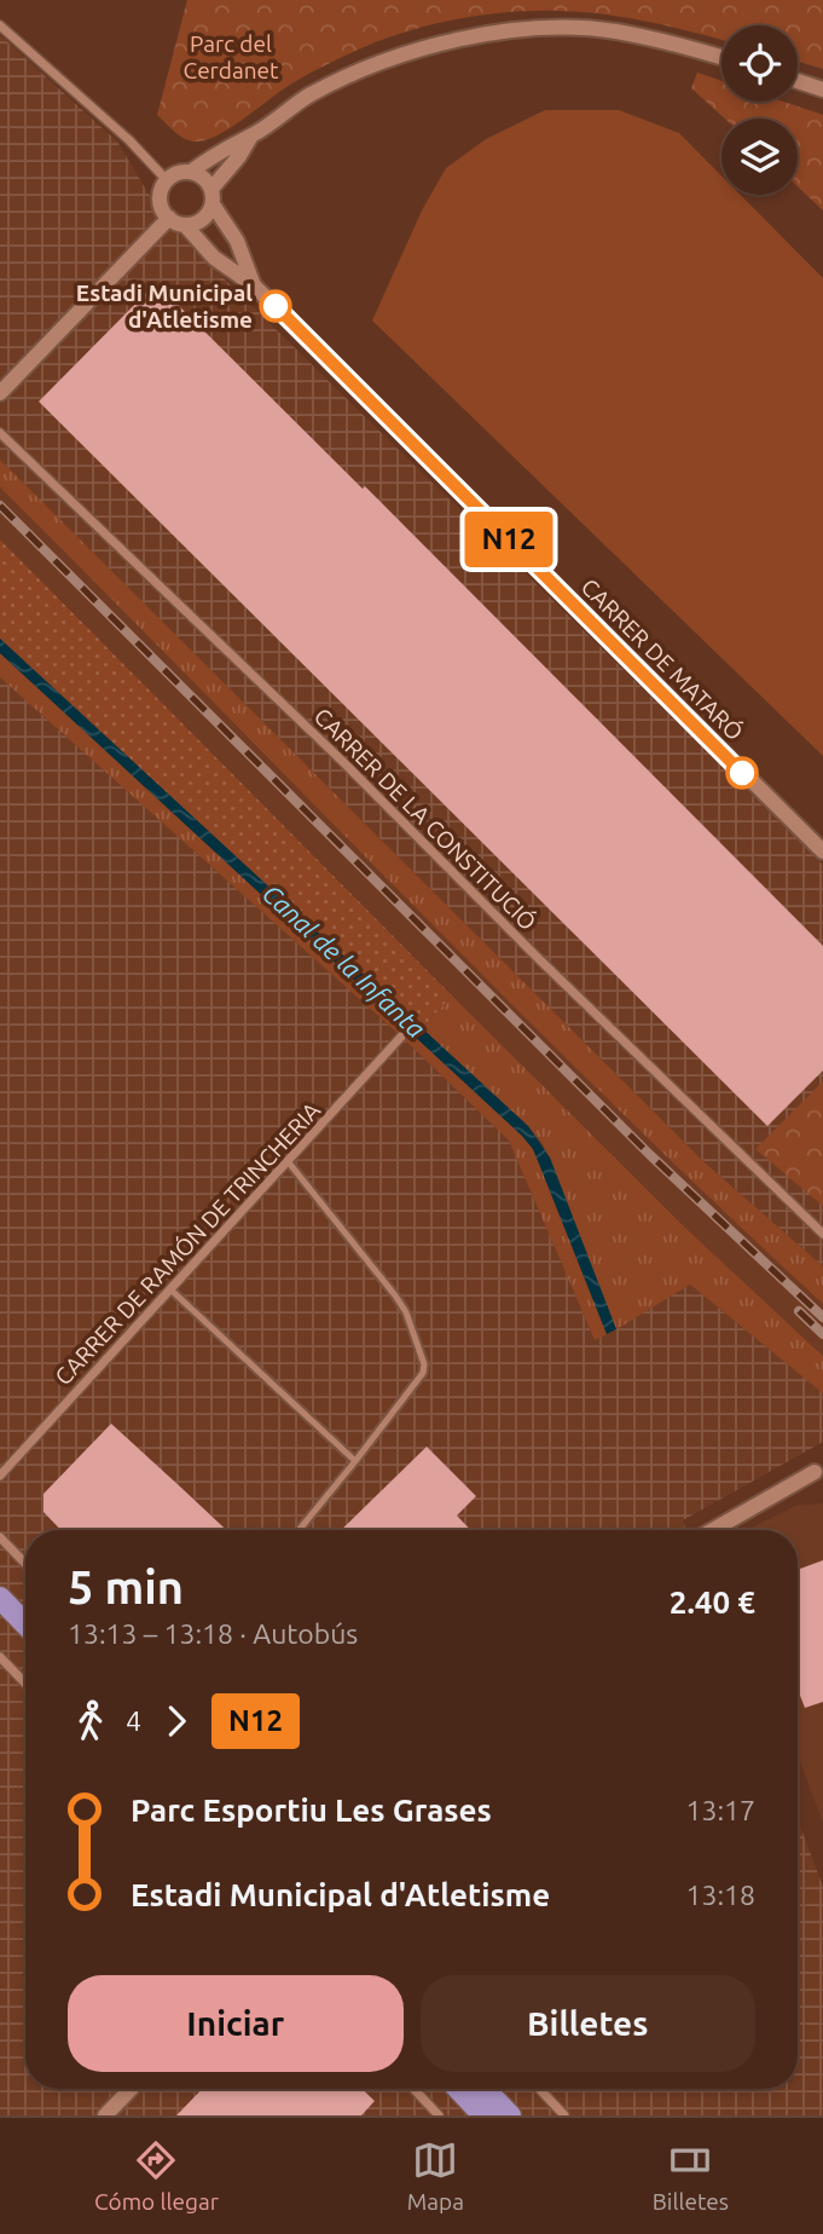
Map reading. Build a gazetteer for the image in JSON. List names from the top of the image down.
{
  "streets": {
    "street": ["CARRER DE MATARÓ", "CARRER DE LA CONSTITUCIÓ", "CARRER DE RAMÓN DE TRINCHERIA"]
  },
  "water": ["Canal de la Infanta"],
  "parks": ["Parc del Cerdanet"],
  "places": ["Estadi Municipal d'Atletisme"],
  "lines": ["bus line N12"],
  "page": {
    "on_map": "N12",
    "heading": ["5 min", "13:13 – 13:18 · Autobús", "2.40 €"],
    "legs": ["4", "N12"],
    "list": [
      {
        "name": "Parc Esportiu Les Grases",
        "value": "13:17"
      },
      {
        "name": "Estadi Municipal d'Atletisme",
        "value": "13:18"
      }
    ],
    "buttons": ["Iniciar", "Billetes"],
    "tabs": ["Cómo llegar", "Mapa", "Billetes"]
  }
}
